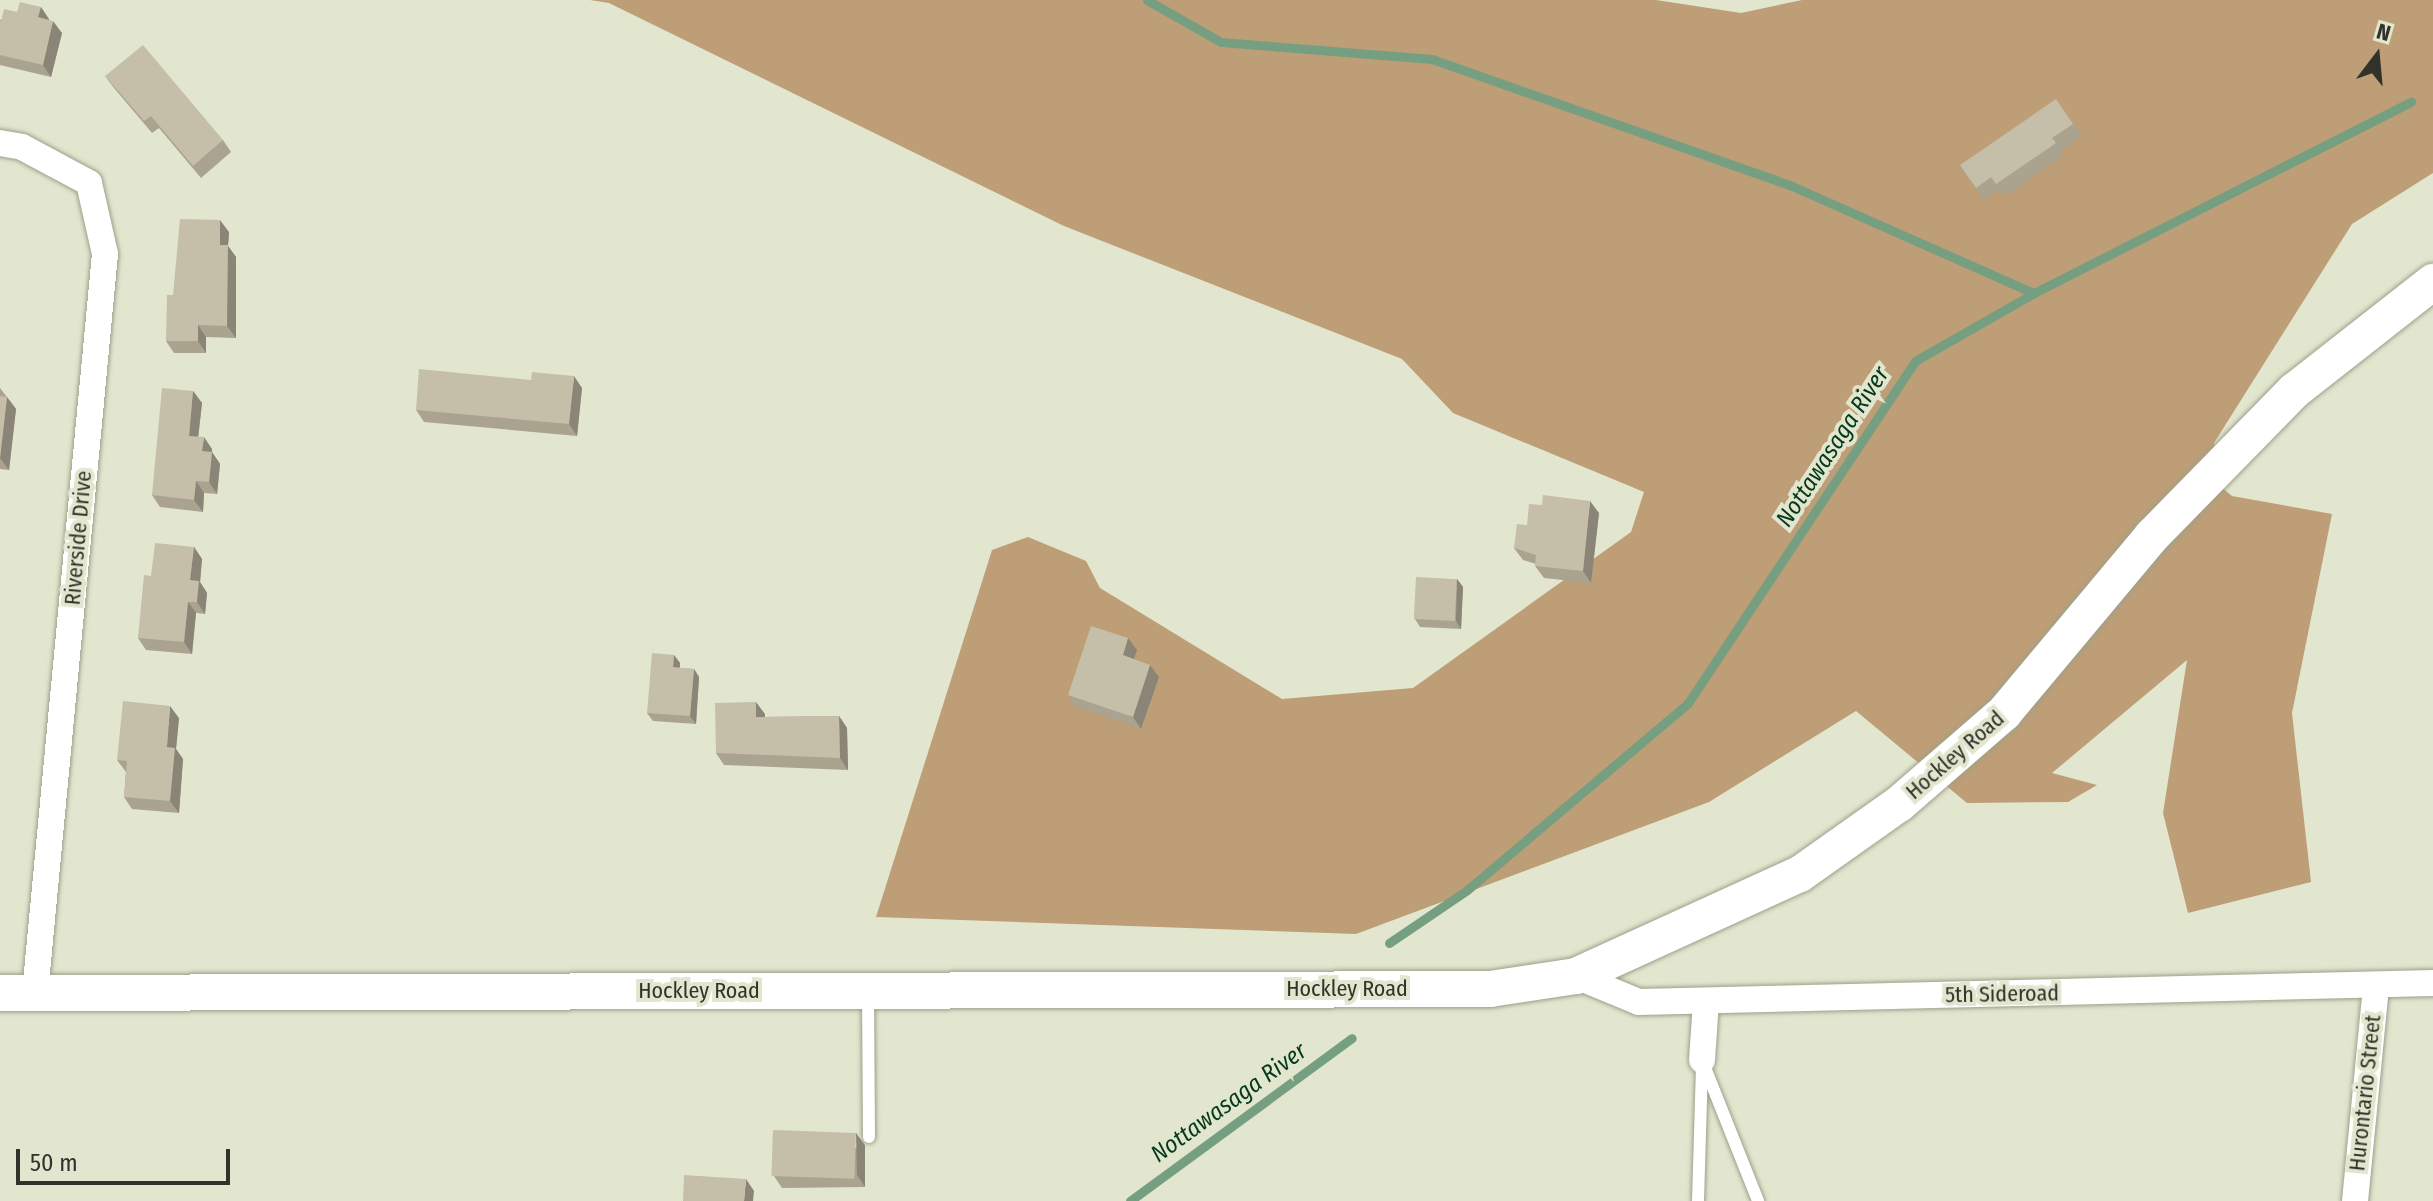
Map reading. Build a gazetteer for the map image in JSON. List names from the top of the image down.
{
  "streets": {
    "main road": ["Hockley Road"],
    "street": ["Riverside Drive", "5th Sideroad", "Hurontario Street"]
  },
  "crossings": [
    ["Riverside Drive", "Hockley Road"],
    ["Hockley Road", "5th Sideroad"],
    ["5th Sideroad", "Hurontario Street"]
  ],
  "water": ["Nottawasaga River"],
  "scale_bar": "50 m",
  "north": "top"
}
